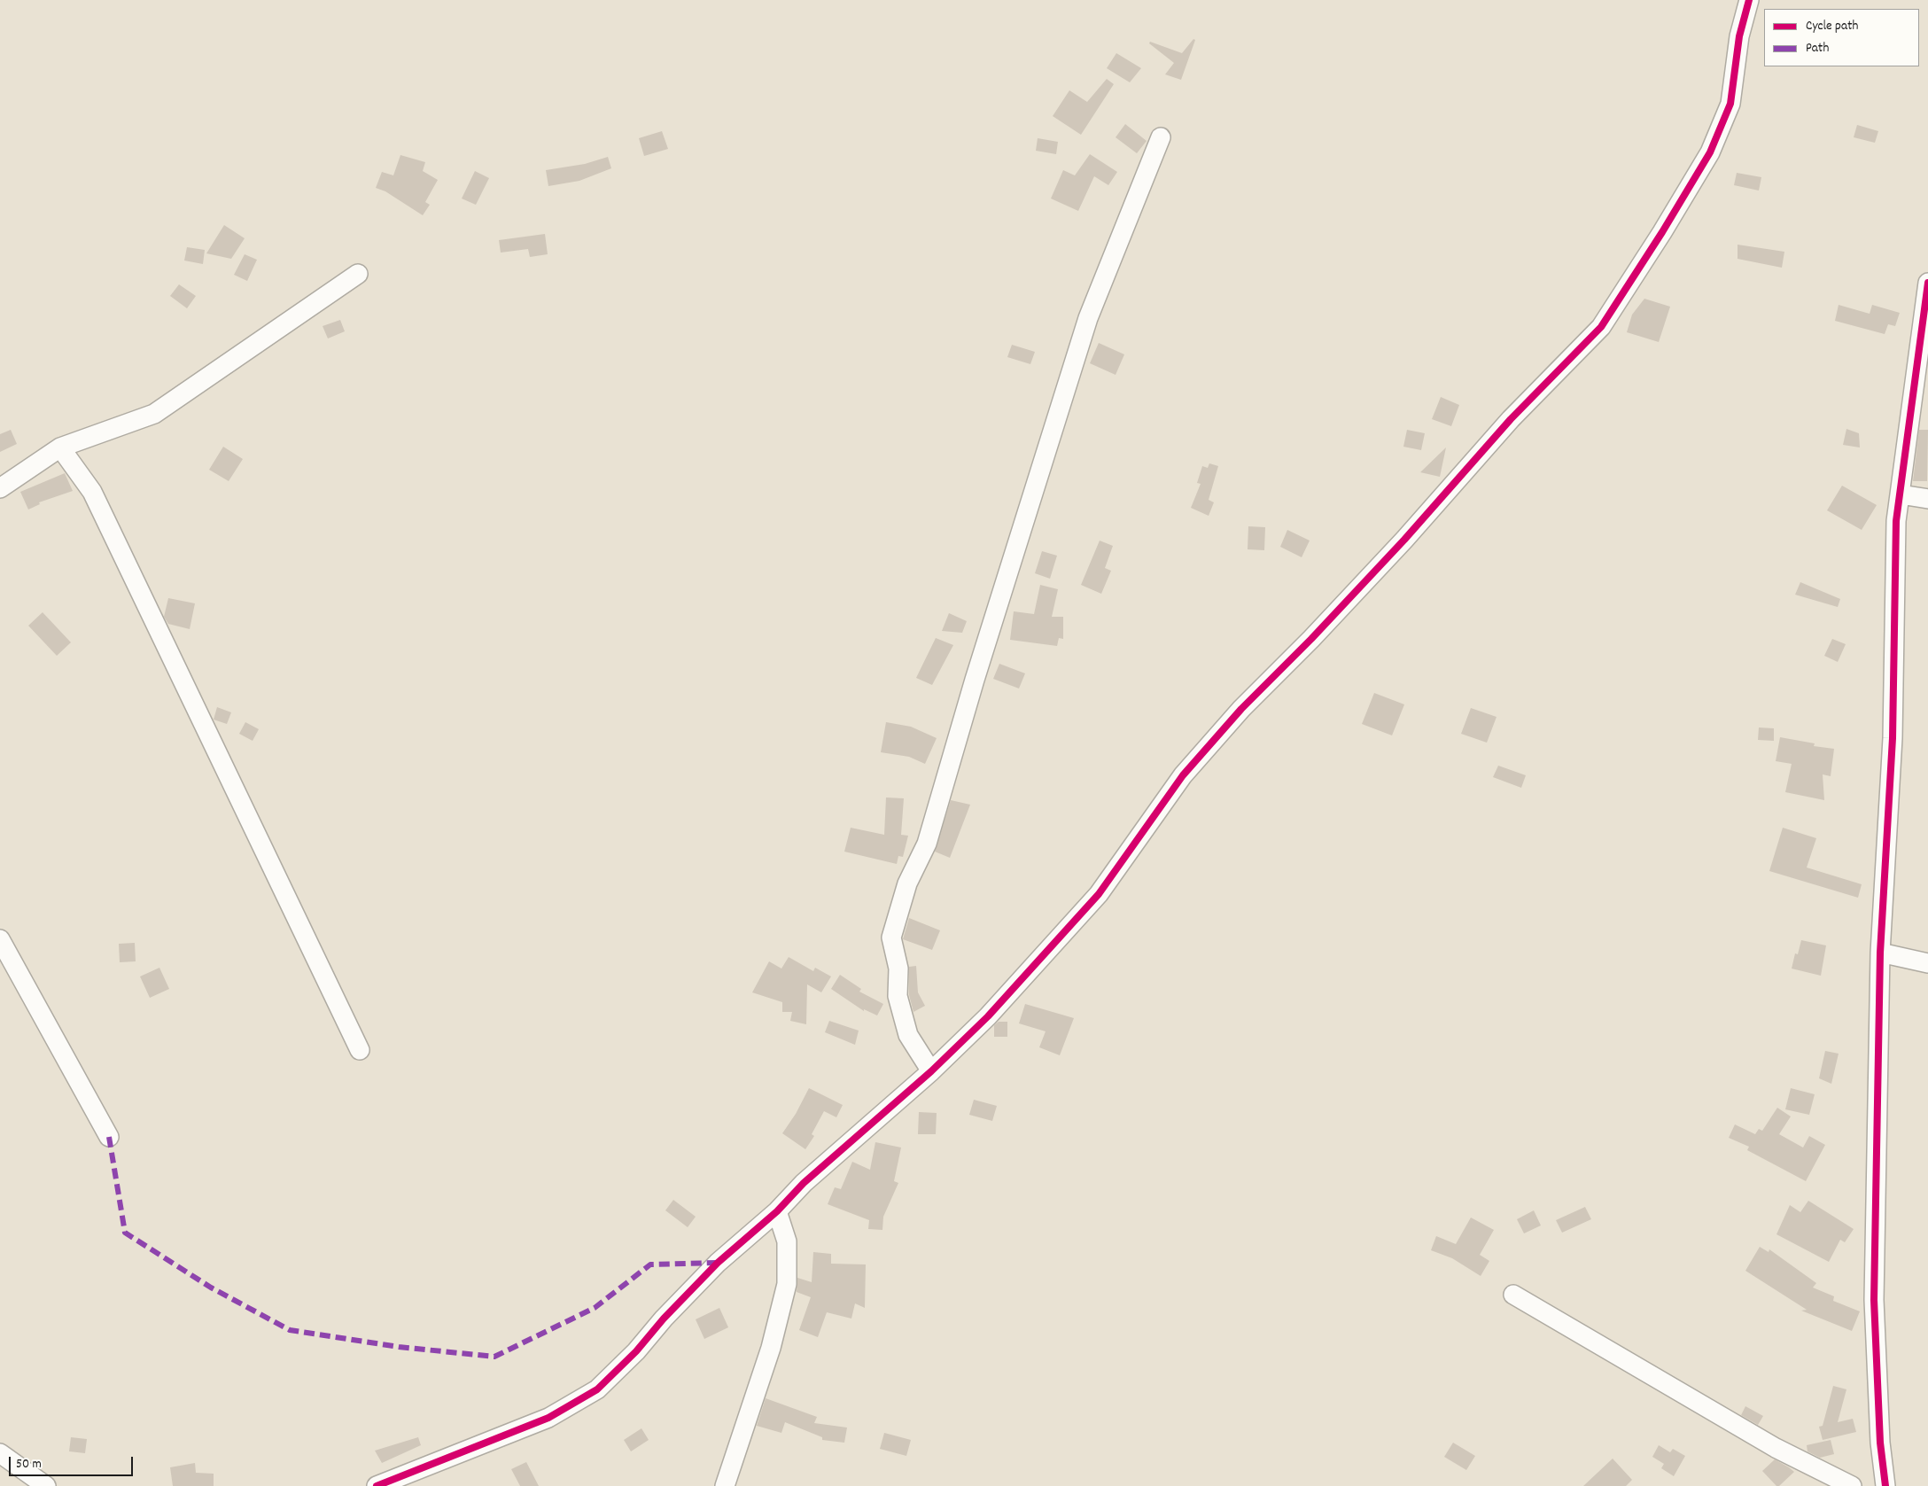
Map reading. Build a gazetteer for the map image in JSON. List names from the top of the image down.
{
  "legend": ["Cycle path", "Path"],
  "scale_bar": "50 m"
}
